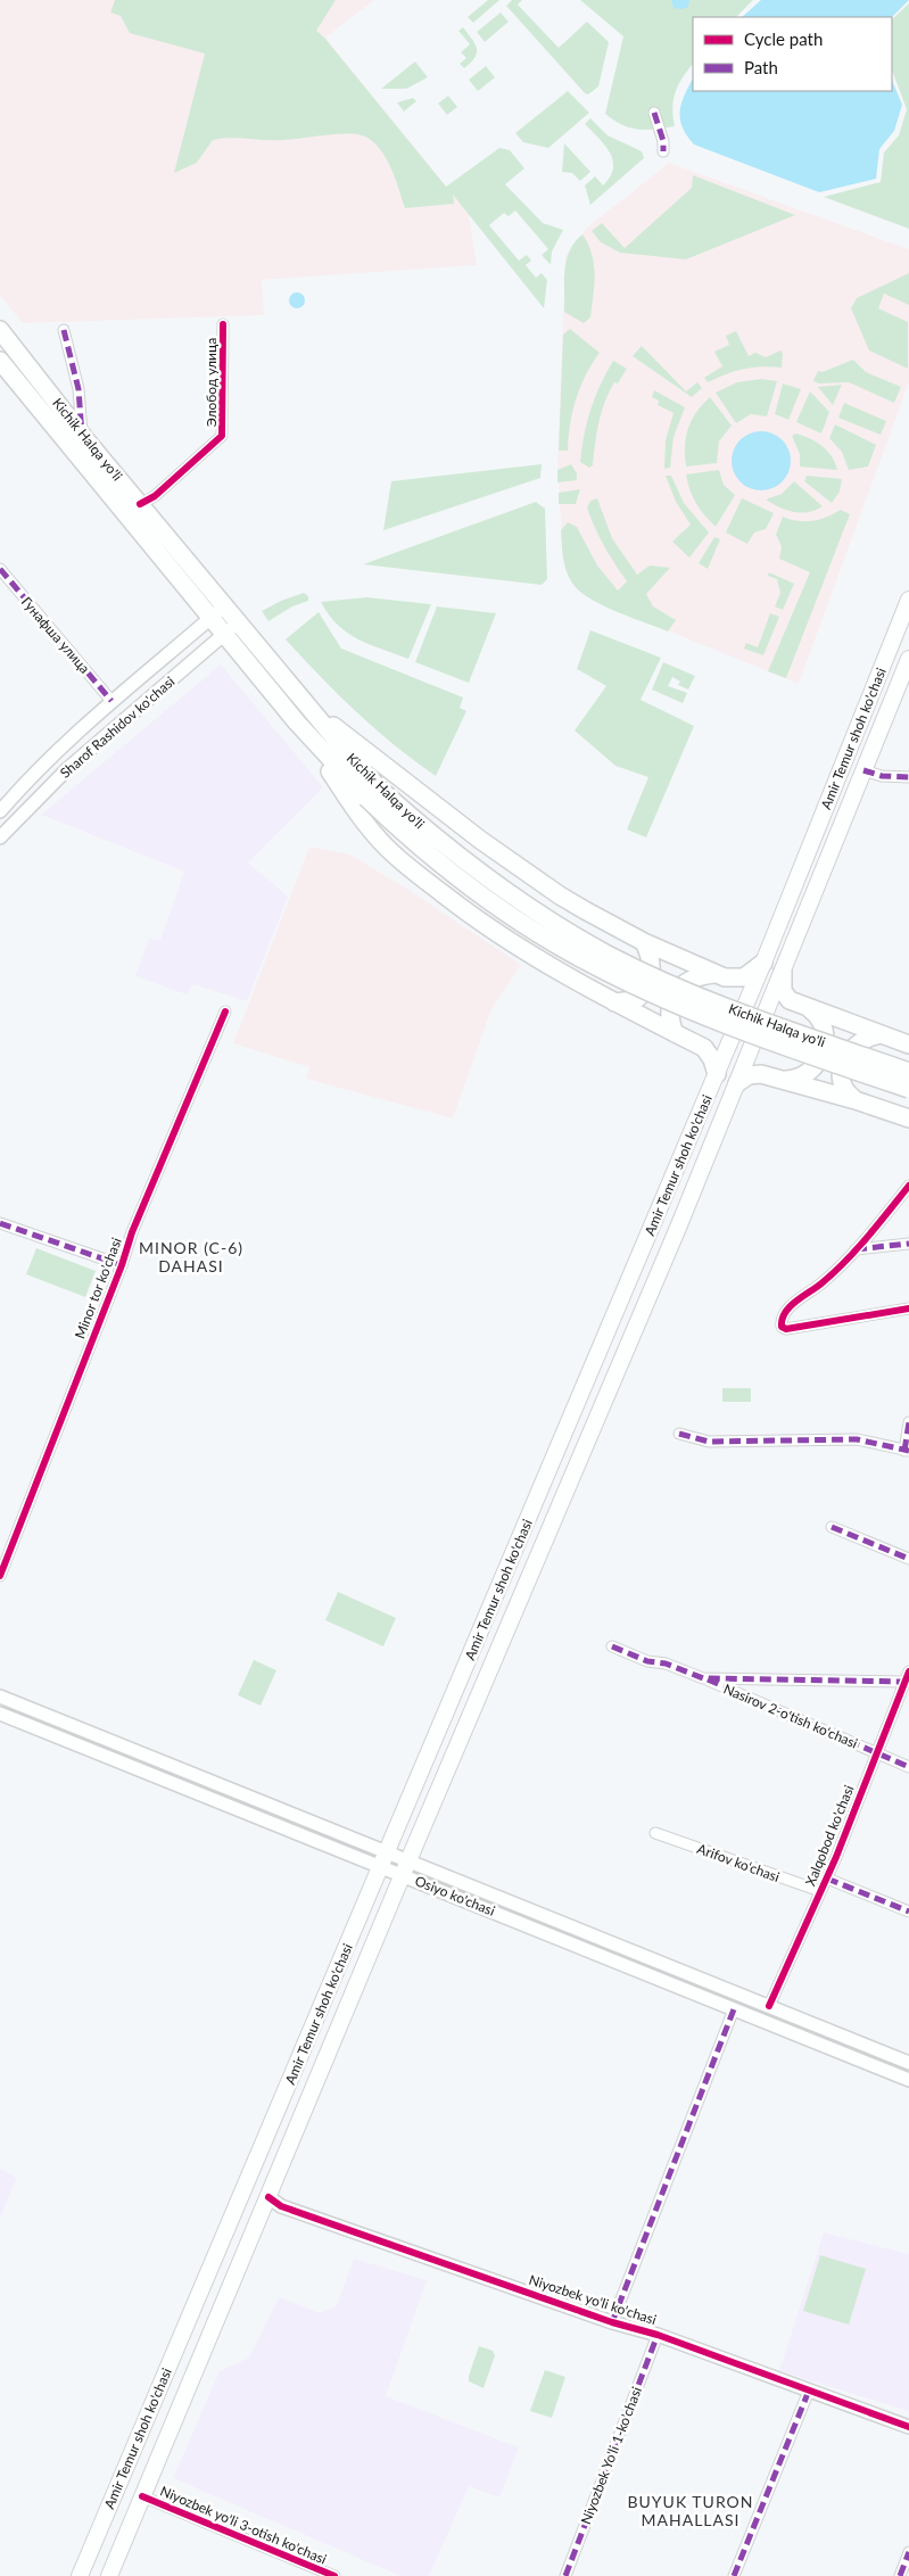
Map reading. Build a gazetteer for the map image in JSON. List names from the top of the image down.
{
  "streets": {
    "highway": ["Kichik Halqa yo'li"],
    "main road": [
      "Sharof Rashidov ko'chasi",
      "Amir Temur shoh ko'chasi",
      "Osiyo ko'chasi",
      "Niyozbek yo'li ko'chasi"
    ],
    "street": [
      "Элобод улица",
      "Гунафша улица",
      "Minor tor ko'chasi",
      "Nasirov 2-o'tish ko'chasi",
      "Xalqobod ko'chasi",
      "Arifov ko‘chasi",
      "Niyozbek Yo'li 1-ko'chasi",
      "Niyozbek yo'li 3-otish ko'chasi"
    ]
  },
  "crossings": [
    ["Элобод улица", "Kichik Halqa yo'li"],
    ["Kichik Halqa yo'li", "Sharof Rashidov ko'chasi"],
    ["Гунафша улица", "Sharof Rashidov ko'chasi"],
    ["Amir Temur shoh ko'chasi", "Osiyo ko'chasi"],
    ["Amir Temur shoh ko'chasi", "Niyozbek yo'li ko'chasi"],
    ["Amir Temur shoh ko'chasi", "Niyozbek yo'li 3-otish ko'chasi"],
    ["Nasirov 2-o'tish ko'chasi", "Xalqobod ko'chasi"],
    ["Xalqobod ko'chasi", "Arifov ko‘chasi"],
    ["Xalqobod ko'chasi", "Osiyo ko'chasi"],
    ["Niyozbek yo'li ko'chasi", "Niyozbek Yo'li 1-ko'chasi"]
  ],
  "districts": ["MINOR (C-6) DAHASI", "BUYUK TURON MAHALLASI"],
  "legend": ["Cycle path", "Path"]
}
